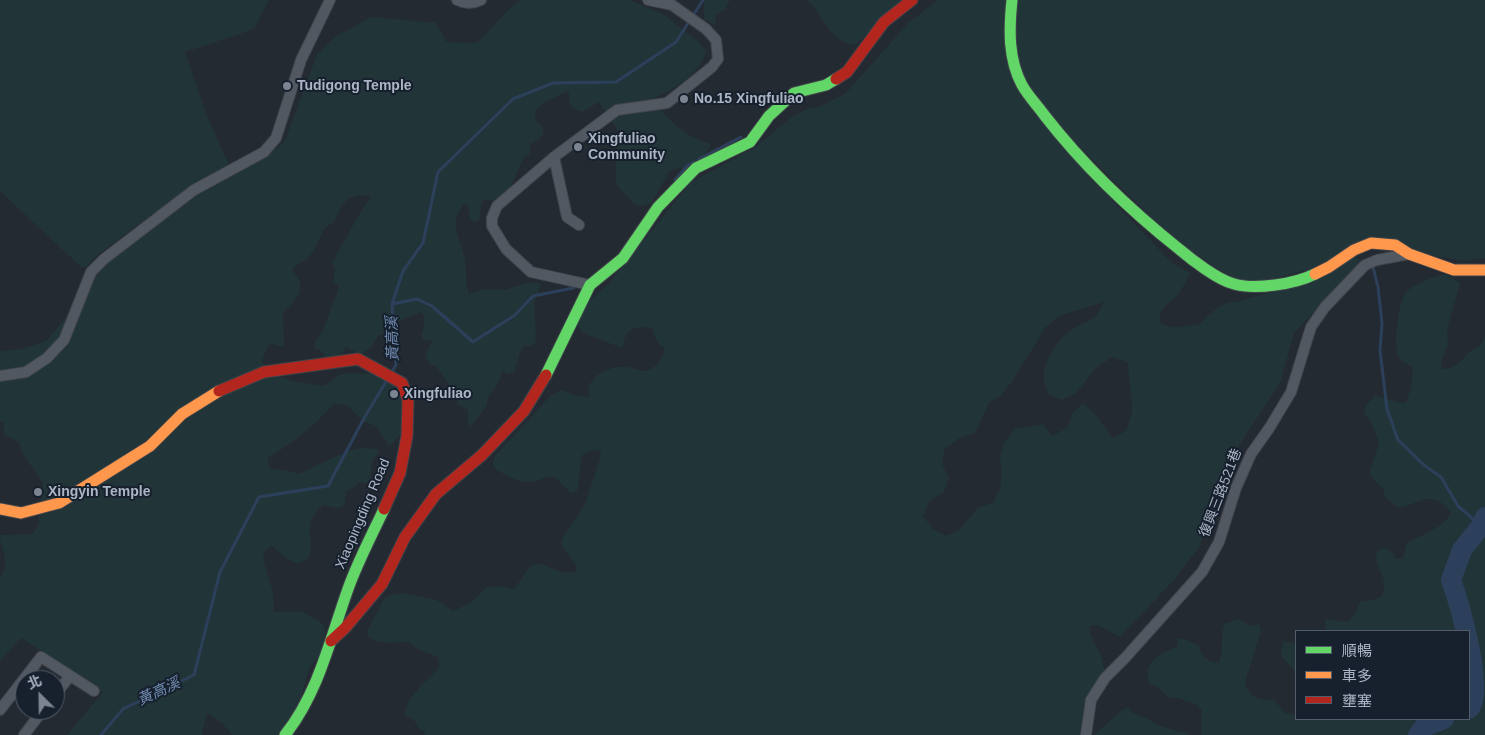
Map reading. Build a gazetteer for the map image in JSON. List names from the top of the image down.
{
  "streets": {
    "street": ["復興三路521巷", "Xiaopingding Road"]
  },
  "water": ["黃高溪"],
  "places": [
    "Tudigong Temple",
    "No.15 Xingfuliao",
    "Xingfuliao Community",
    "Xingfuliao",
    "Xingyin Temple"
  ],
  "legend": ["順暢", "車多", "壅塞"],
  "north": "top left"
}
